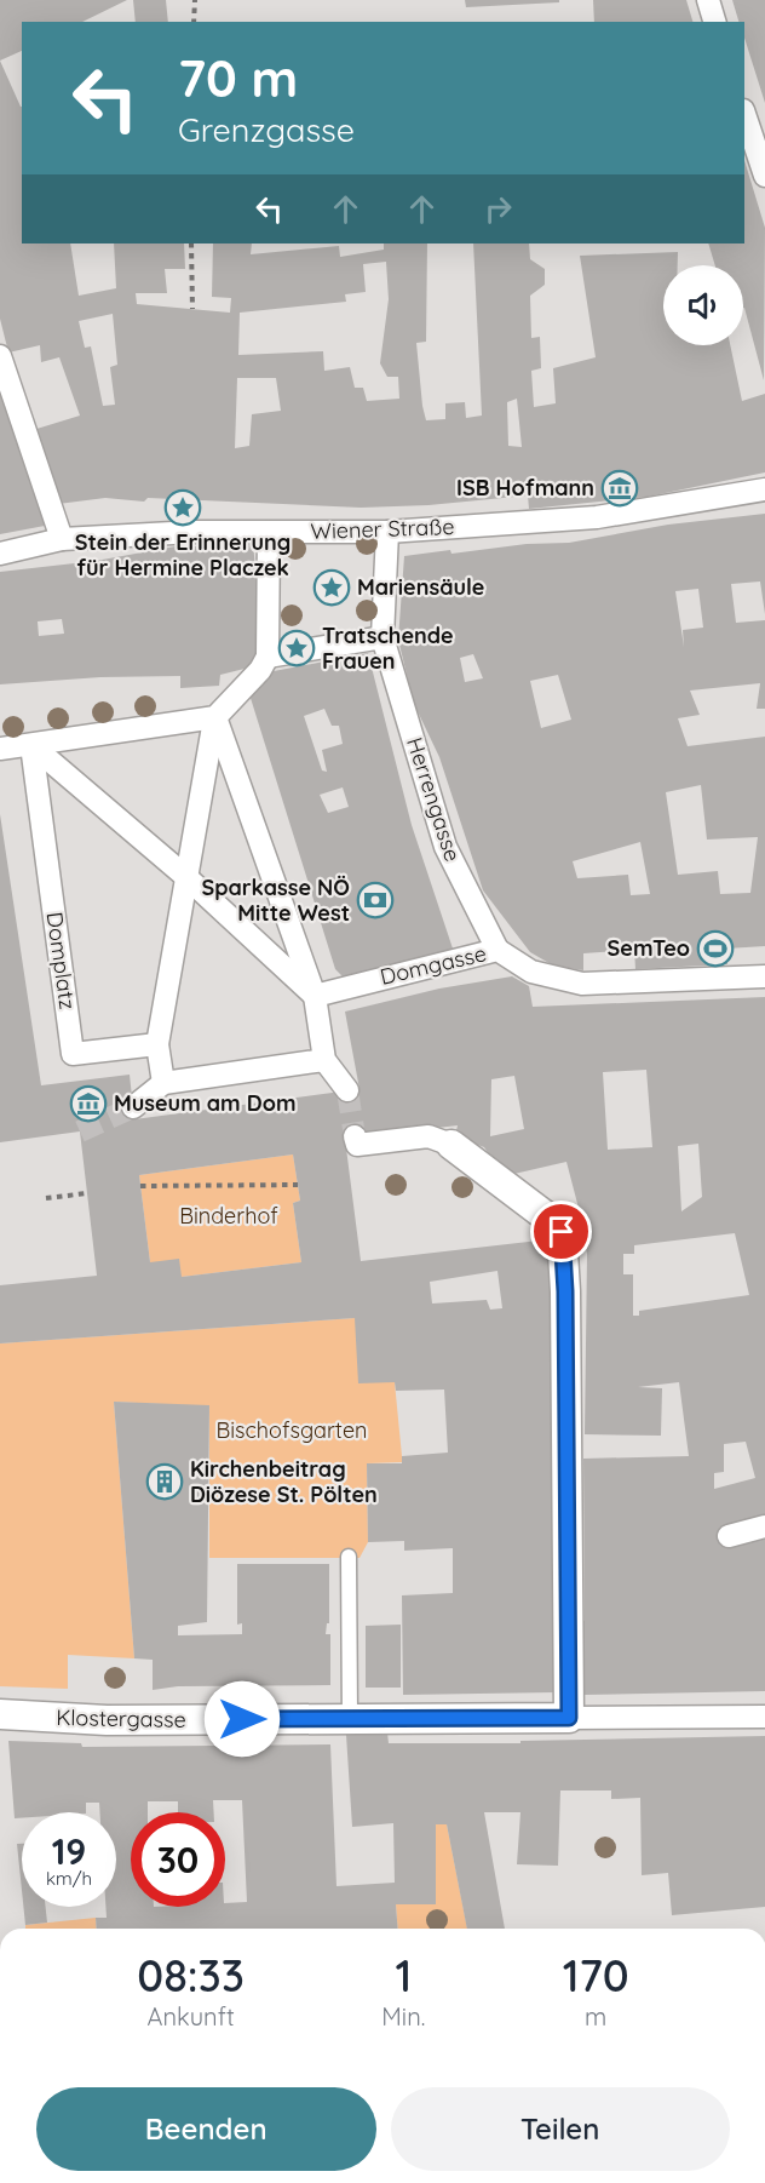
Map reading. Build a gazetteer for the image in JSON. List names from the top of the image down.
{
  "streets": {
    "street": [
      "Wiener Straße",
      "Herrengasse",
      "Domplatz",
      "Domgasse",
      "Klostergasse"
    ]
  },
  "crossings": [
    ["Wiener Straße", "Herrengasse"],
    ["Herrengasse", "Domgasse"]
  ],
  "parks": ["Binderhof", "Bischofsgarten"],
  "places": {
    "museum": ["ISB Hofmann", "Museum am Dom"],
    "place": ["Stein der Erinnerung für Hermine Placzek", "Mariensäule", "Tratschende Frauen"],
    "bank": ["Sparkasse NÖ Mitte West"],
    "sports": ["SemTeo"],
    "building": ["Kirchenbeitrag Diözese St. Pölten"]
  },
  "page": {
    "turn": ["70 m", "Grenzgasse"],
    "speed": "19 km/h",
    "limit": "30",
    "eta": [
      "08:33",
      "Ankunft",
      "1",
      "Min.",
      "170",
      "m"
    ],
    "buttons": ["Beenden", "Teilen"]
  }
}
